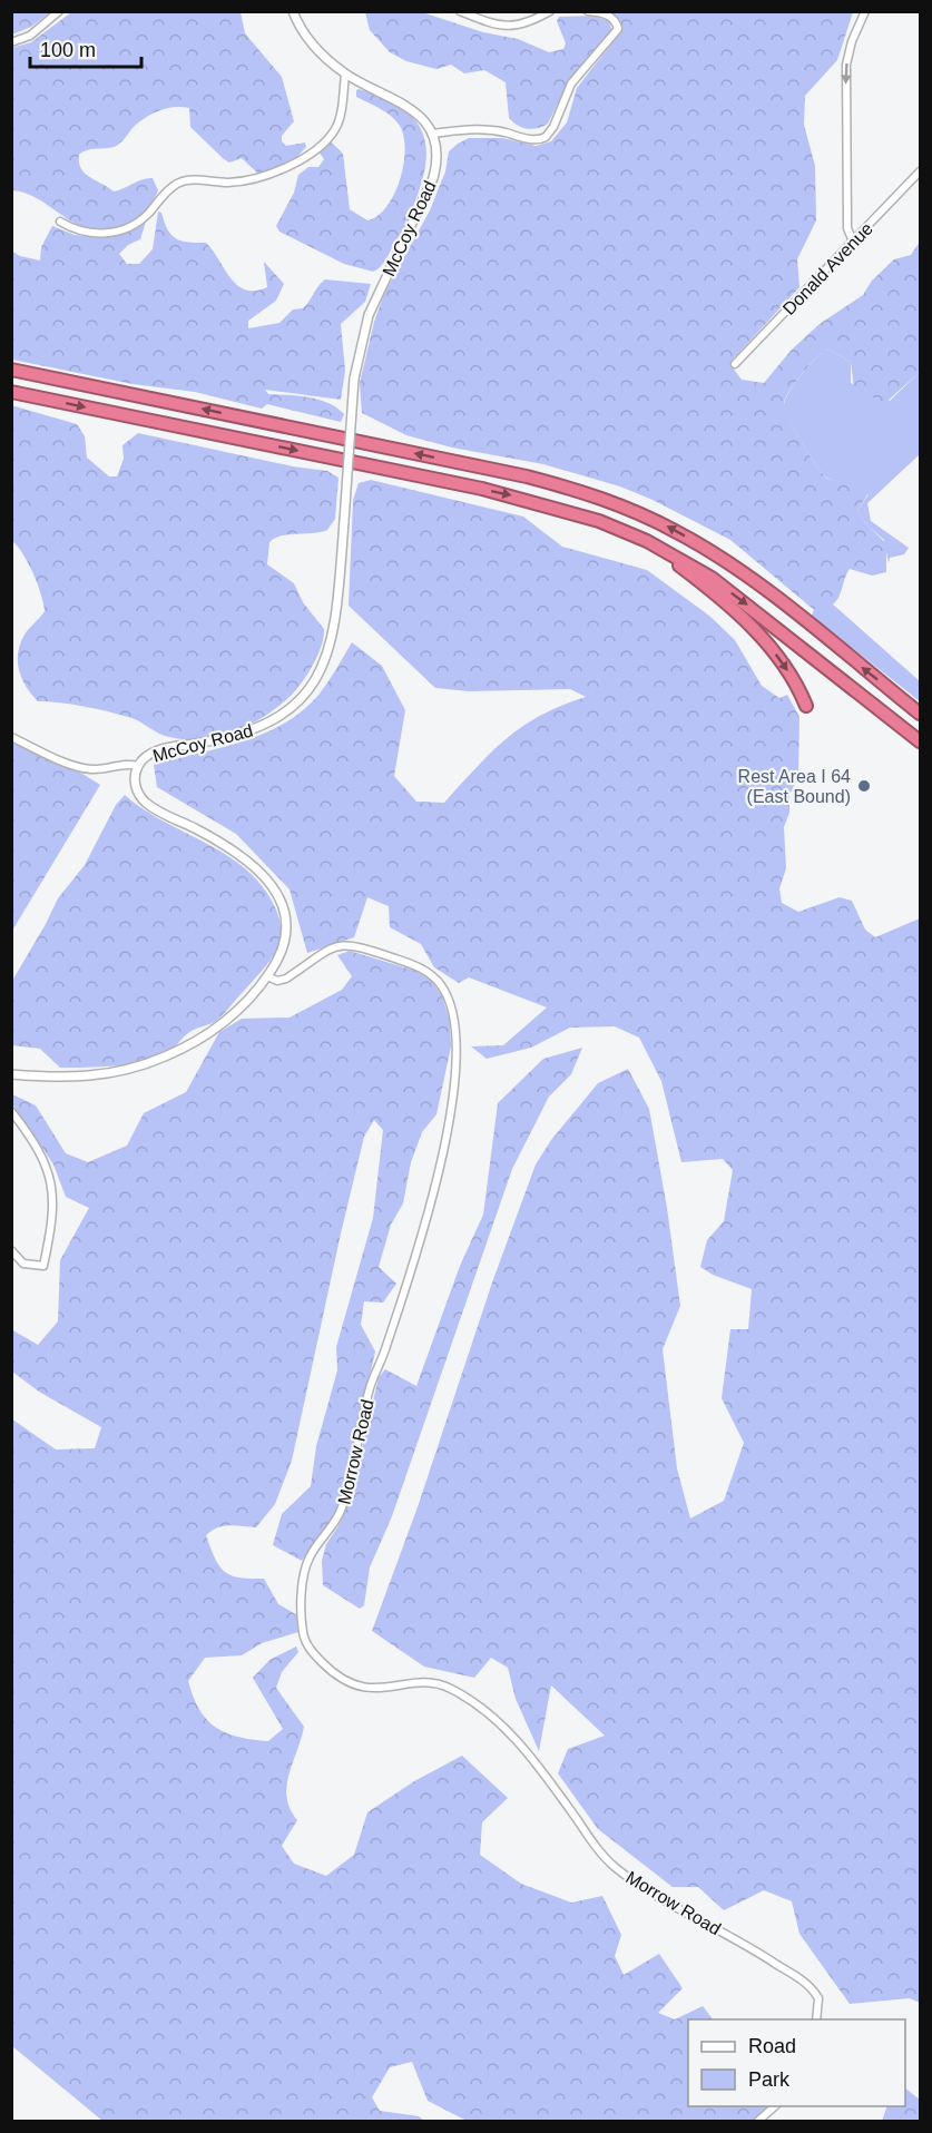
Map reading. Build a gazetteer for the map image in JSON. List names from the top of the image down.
{
  "streets": {
    "street": ["McCoy Road", "Donald Avenue", "Morrow Road"]
  },
  "crossings": [
    ["McCoy Road", "Morrow Road"]
  ],
  "places": ["Rest Area I 64 (East Bound)"],
  "legend": ["Road", "Park"],
  "scale_bar": "100 m"
}
